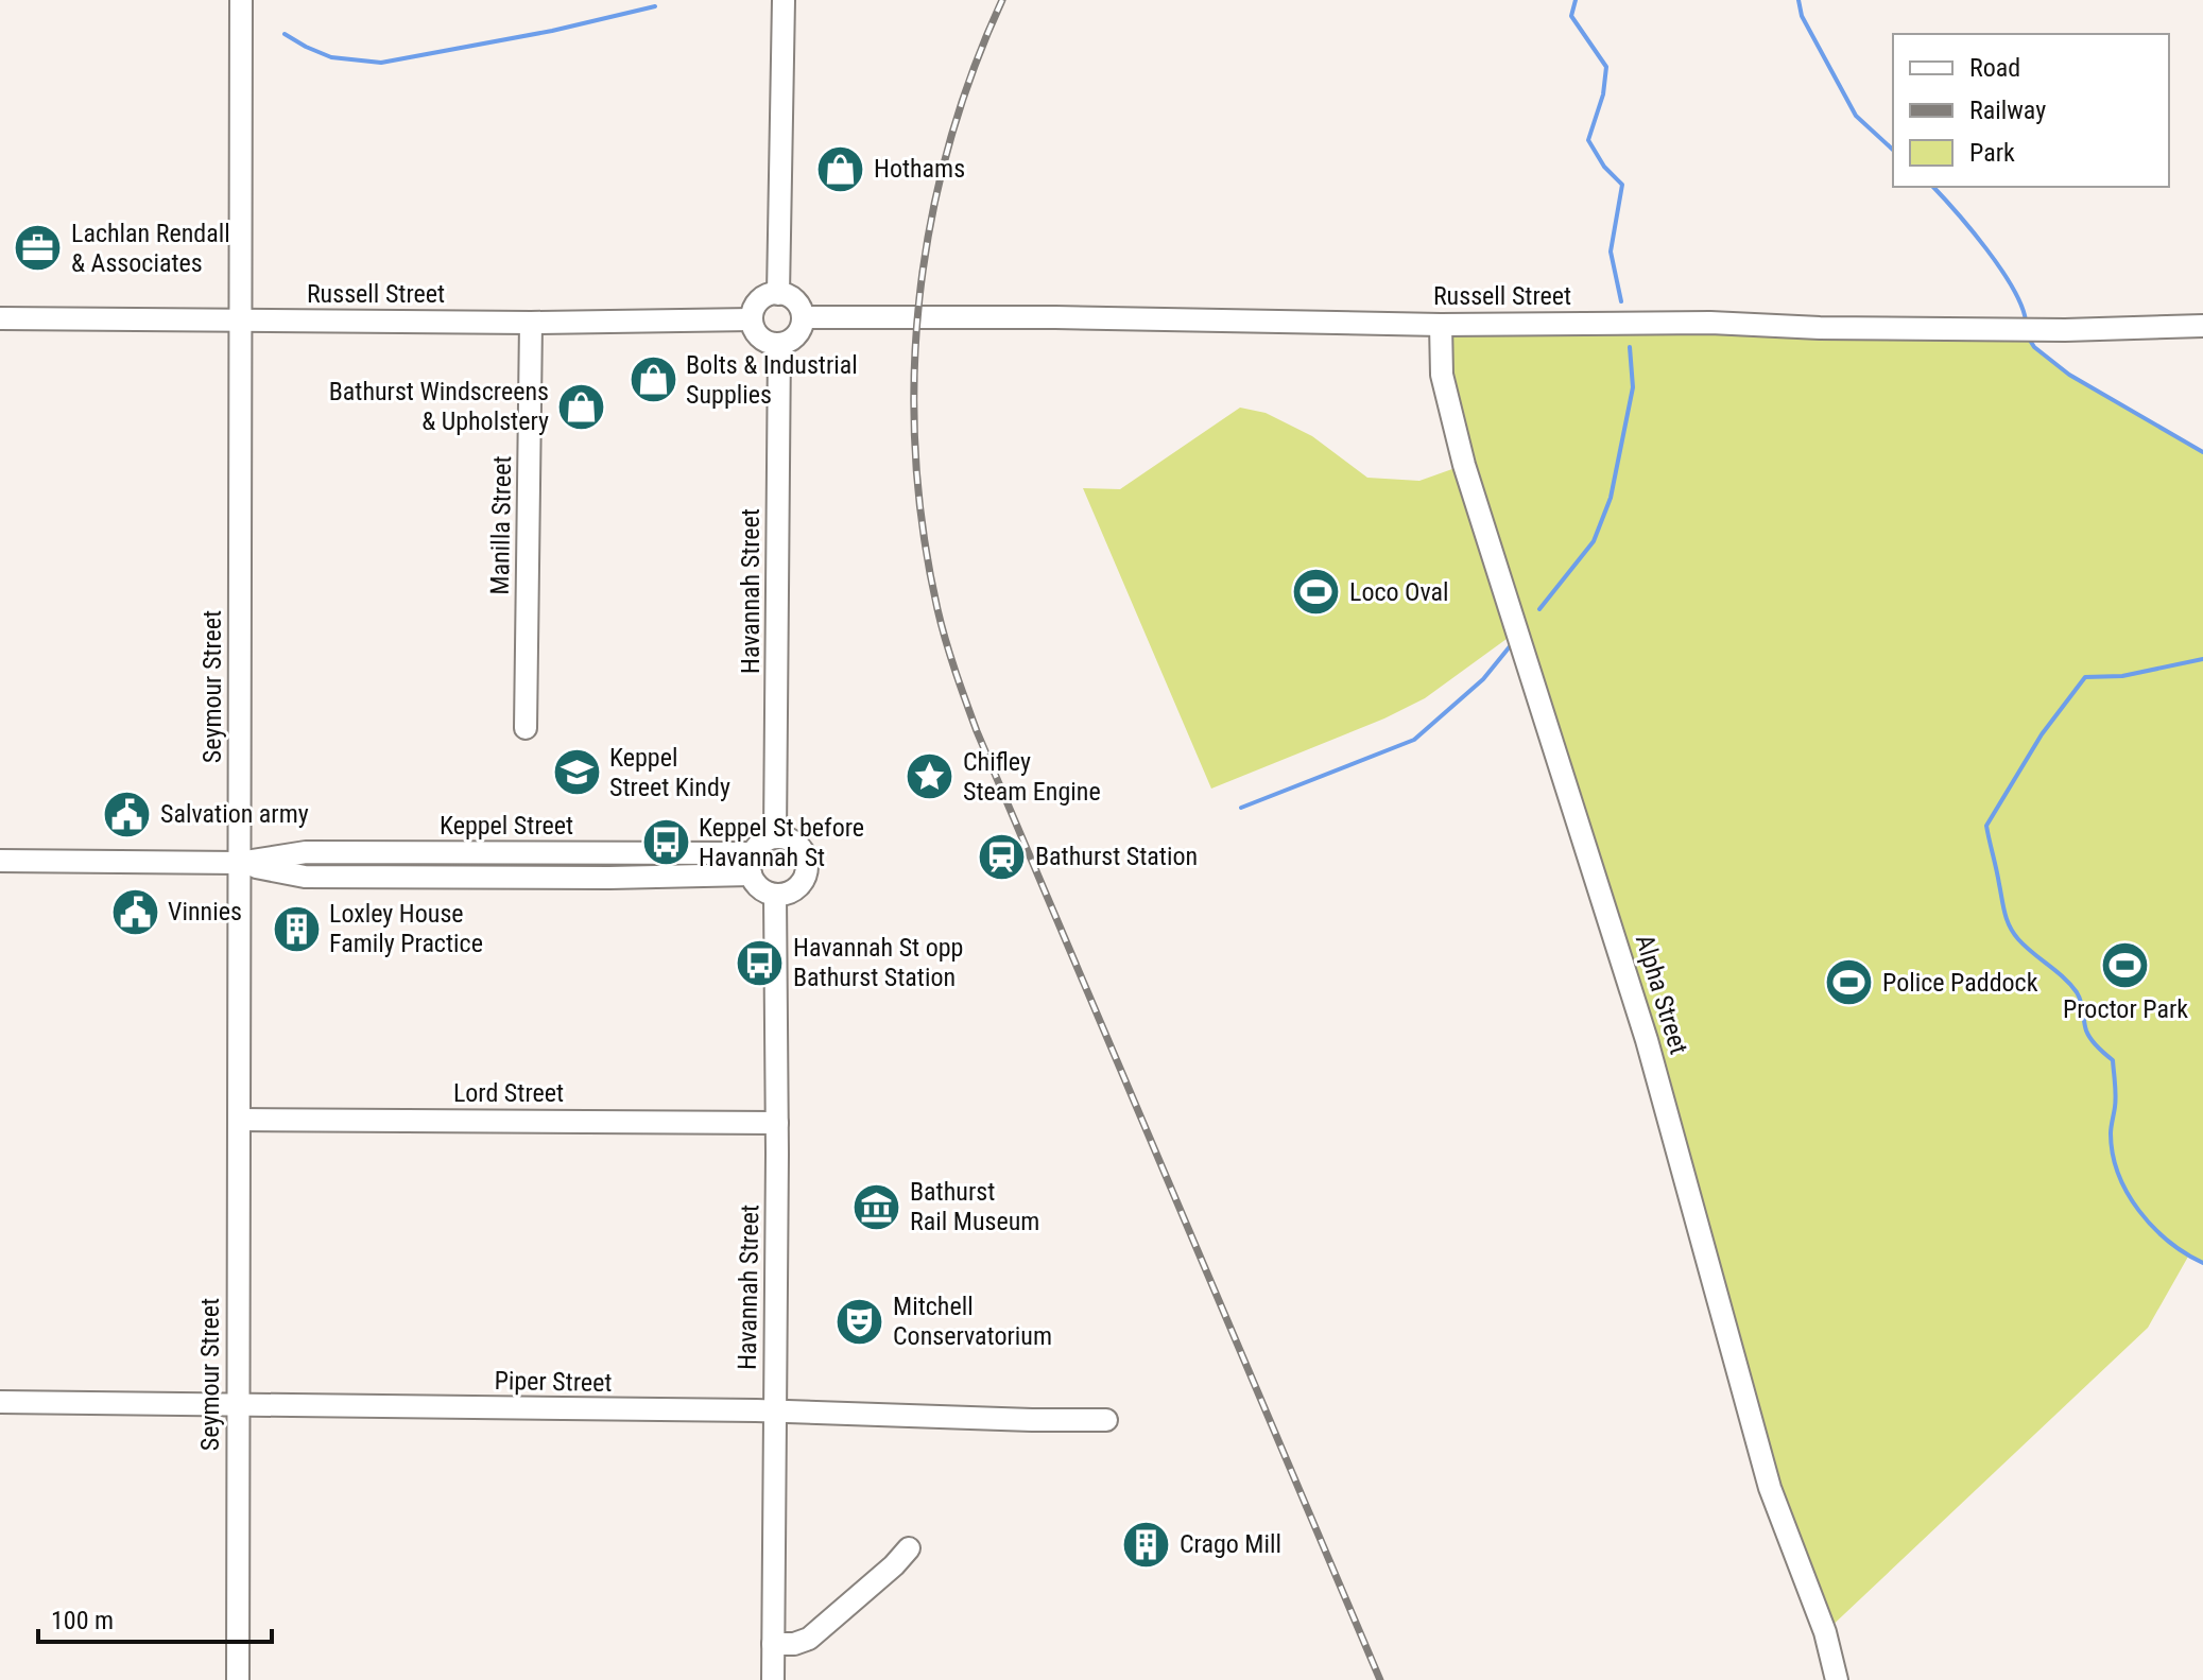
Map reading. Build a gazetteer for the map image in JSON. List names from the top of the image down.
{
  "streets": {
    "street": [
      "Russell Street",
      "Manilla Street",
      "Havannah Street",
      "Seymour Street",
      "Keppel Street",
      "Alpha Street",
      "Lord Street",
      "Piper Street"
    ]
  },
  "crossings": [
    ["Russell Street", "Manilla Street"],
    ["Russell Street", "Havannah Street"],
    ["Russell Street", "Seymour Street"],
    ["Russell Street", "Alpha Street"],
    ["Havannah Street", "Keppel Street"],
    ["Havannah Street", "Lord Street"],
    ["Havannah Street", "Piper Street"],
    ["Seymour Street", "Keppel Street"],
    ["Seymour Street", "Lord Street"],
    ["Seymour Street", "Piper Street"]
  ],
  "places": {
    "shop": ["Hothams", "Bolts & Industrial Supplies", "Bathurst Windscreens & Upholstery"],
    "office": ["Lachlan Rendall & Associates"],
    "sports": ["Loco Oval", "Proctor Park", "Police Paddock"],
    "school or university": ["Keppel Street Kindy"],
    "place": ["Chifley Steam Engine"],
    "public building": ["Salvation army", "Vinnies"],
    "bus stop": ["Keppel St before Havannah St", "Havannah St opp Bathurst Station"],
    "station": ["Bathurst Station"],
    "building": ["Loxley House Family Practice", "Crago Mill"],
    "museum": ["Bathurst Rail Museum"],
    "theatre": ["Mitchell Conservatorium"]
  },
  "legend": ["Road", "Railway", "Park"],
  "scale_bar": "100 m"
}
